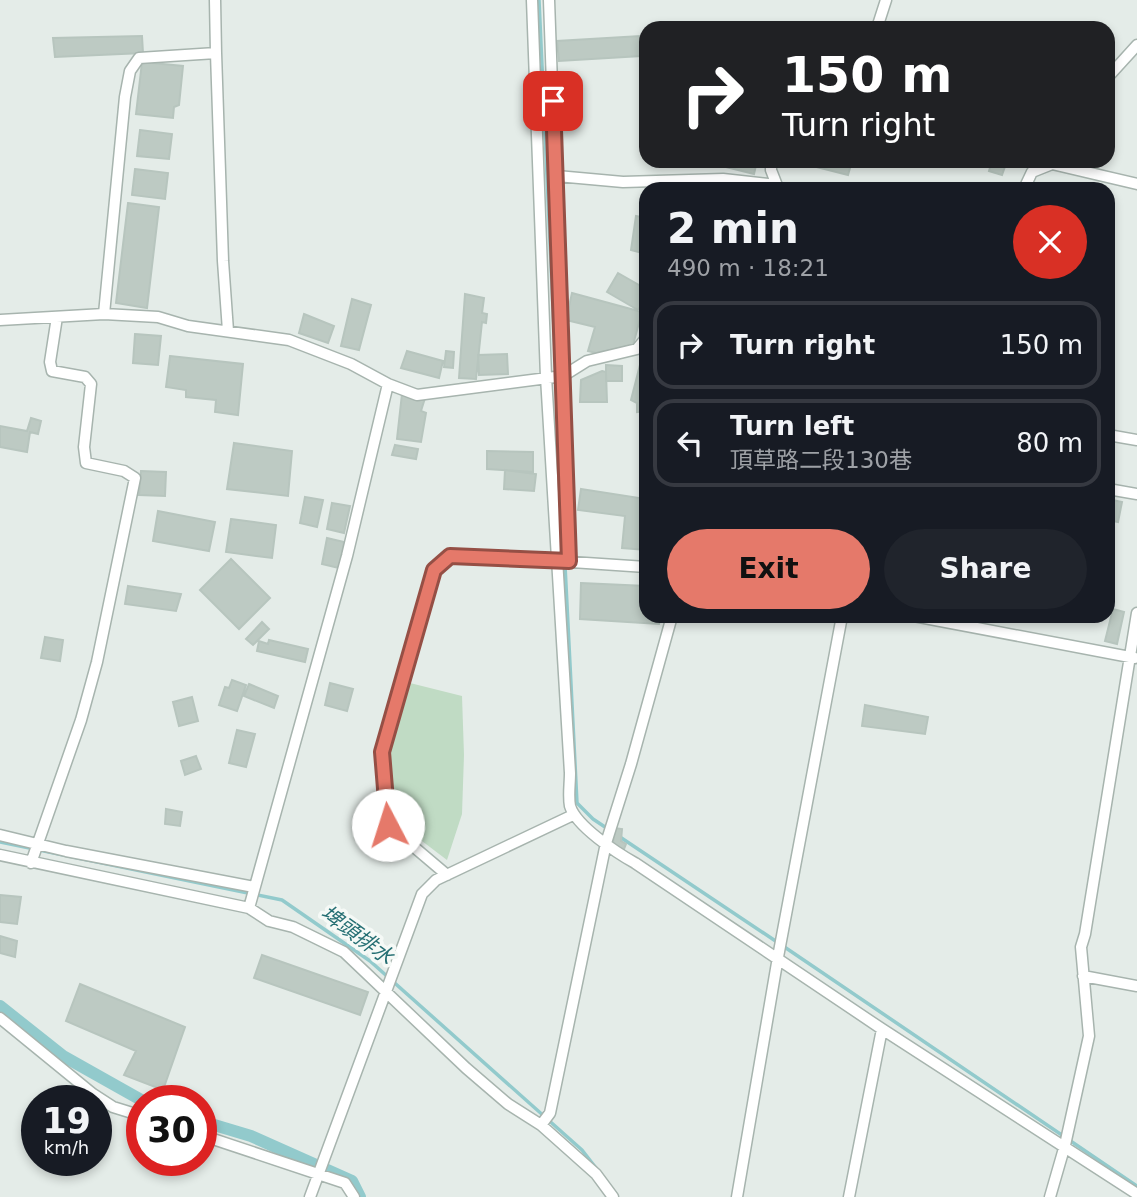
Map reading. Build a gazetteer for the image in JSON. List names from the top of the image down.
{
  "water": ["埤頭排水"],
  "page": {
    "turn": ["150 m", "Turn right"],
    "heading": ["2 min", "490 m · 18:21"],
    "list": [
      {
        "name": "Turn right",
        "value": "150 m"
      },
      {
        "name": "Turn left",
        "note": "頂草路二段130巷",
        "value": "80 m"
      }
    ],
    "buttons": ["Exit", "Share"],
    "speed": "19 km/h",
    "limit": "30"
  }
}
